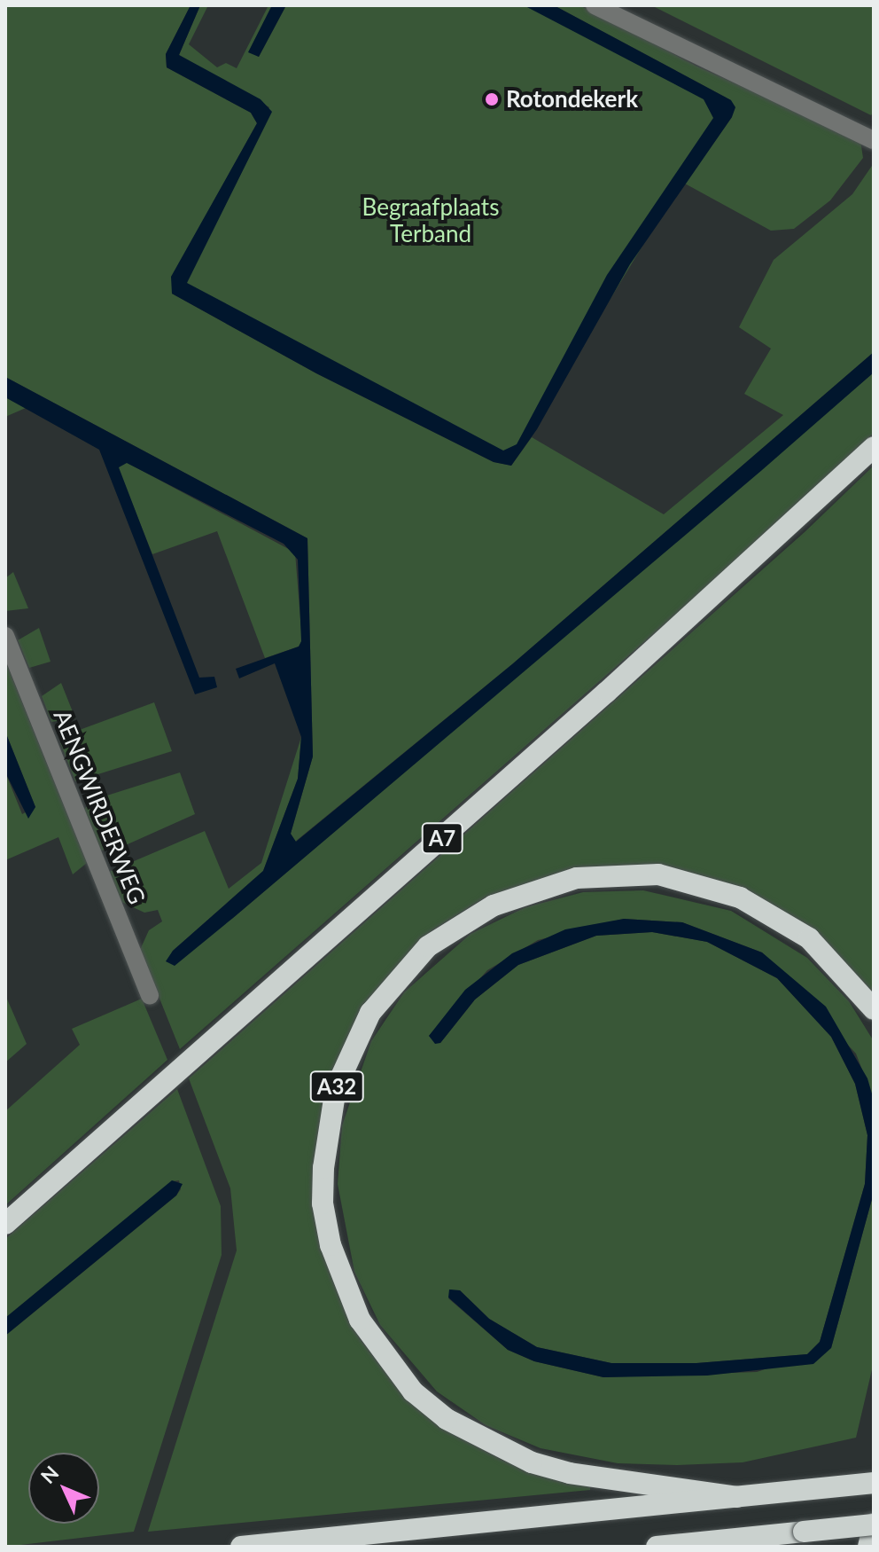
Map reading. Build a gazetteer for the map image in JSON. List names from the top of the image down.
{
  "streets": {
    "highway": ["A7", "A32"],
    "street": ["AENGWIRDERWEG"]
  },
  "parks": ["Begraafplaats Terband"],
  "places": ["Rotondekerk"],
  "north": "top left"
}
